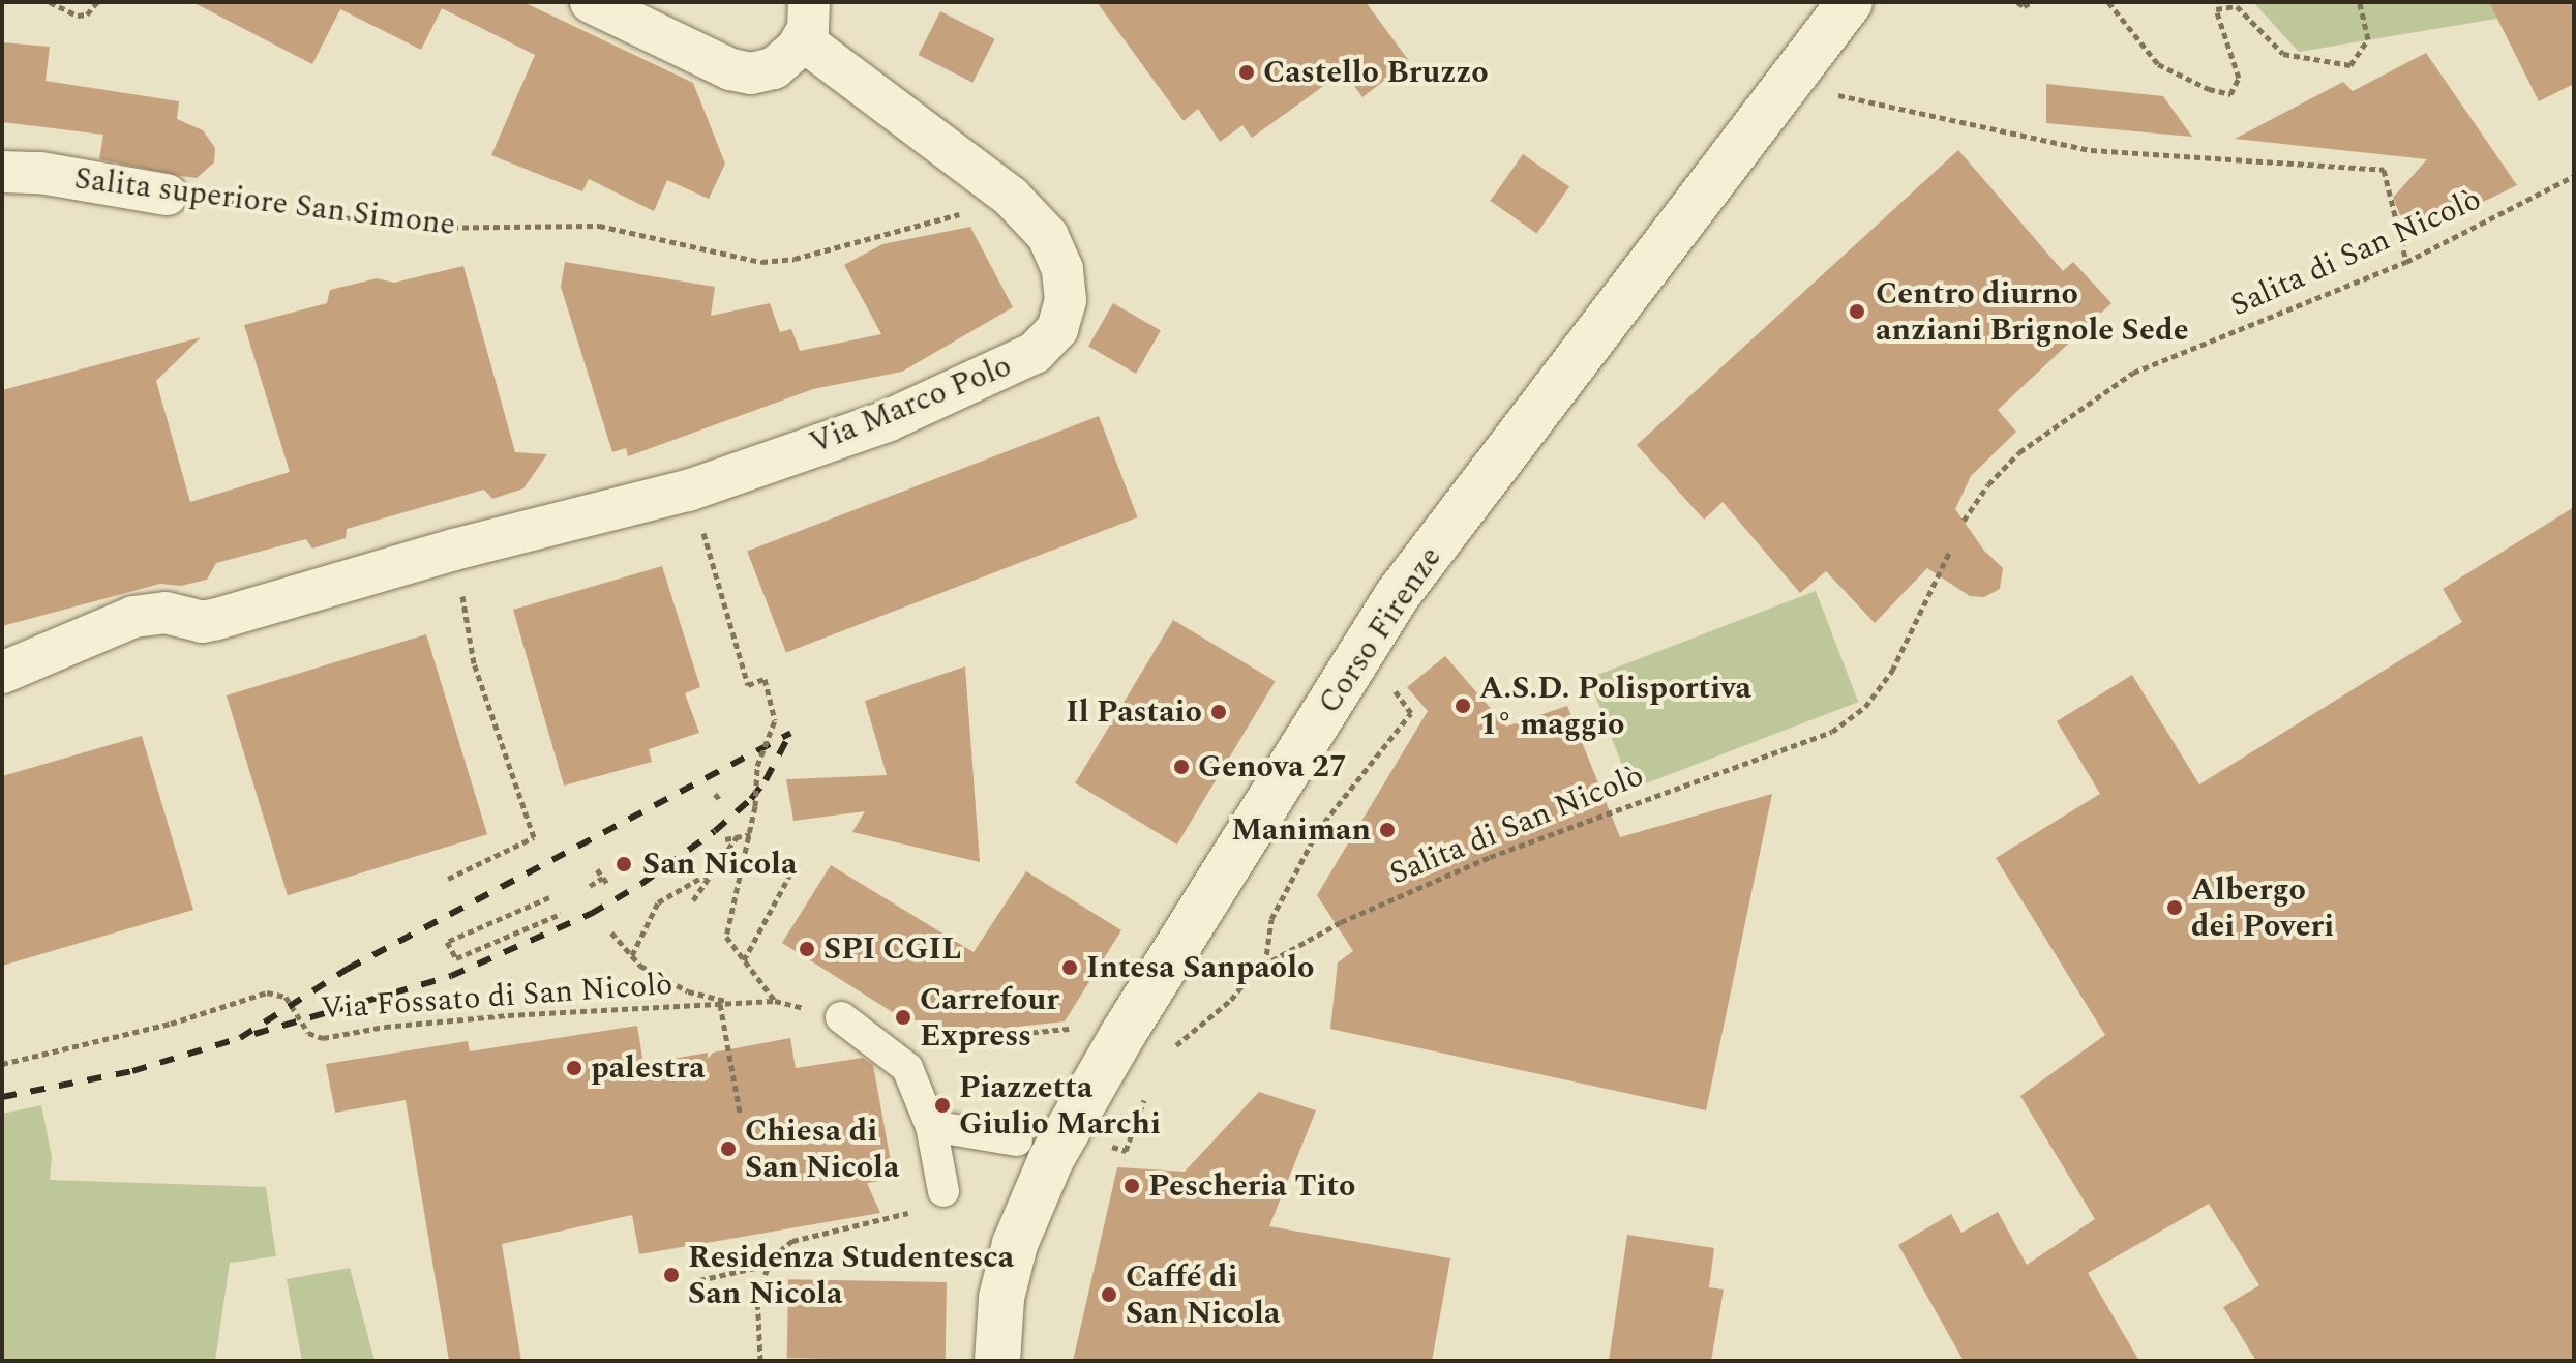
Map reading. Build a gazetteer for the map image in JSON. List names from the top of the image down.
{
  "streets": {
    "street": ["Salita superiore San Simone", "Via Marco Polo", "Corso Firenze"],
    "path": ["Salita di San Nicolò", "Via Fossato di San Nicolò"]
  },
  "crossings": [
    ["Salita superiore San Simone", "Via Marco Polo"]
  ],
  "places": [
    "Castello Bruzzo",
    "Centro diurno anziani Brignole Sede",
    "A.S.D. Polisportiva 1° maggio",
    "Il Pastaio",
    "Genova 27",
    "Maniman",
    "San Nicola",
    "Albergo dei Poveri",
    "SPI CGIL",
    "Intesa Sanpaolo",
    "Carrefour Express",
    "palestra",
    "Piazzetta Giulio Marchi",
    "Chiesa di San Nicola",
    "Pescheria Tito",
    "Residenza Studentesca San Nicola",
    "Caffé di San Nicola"
  ]
}
